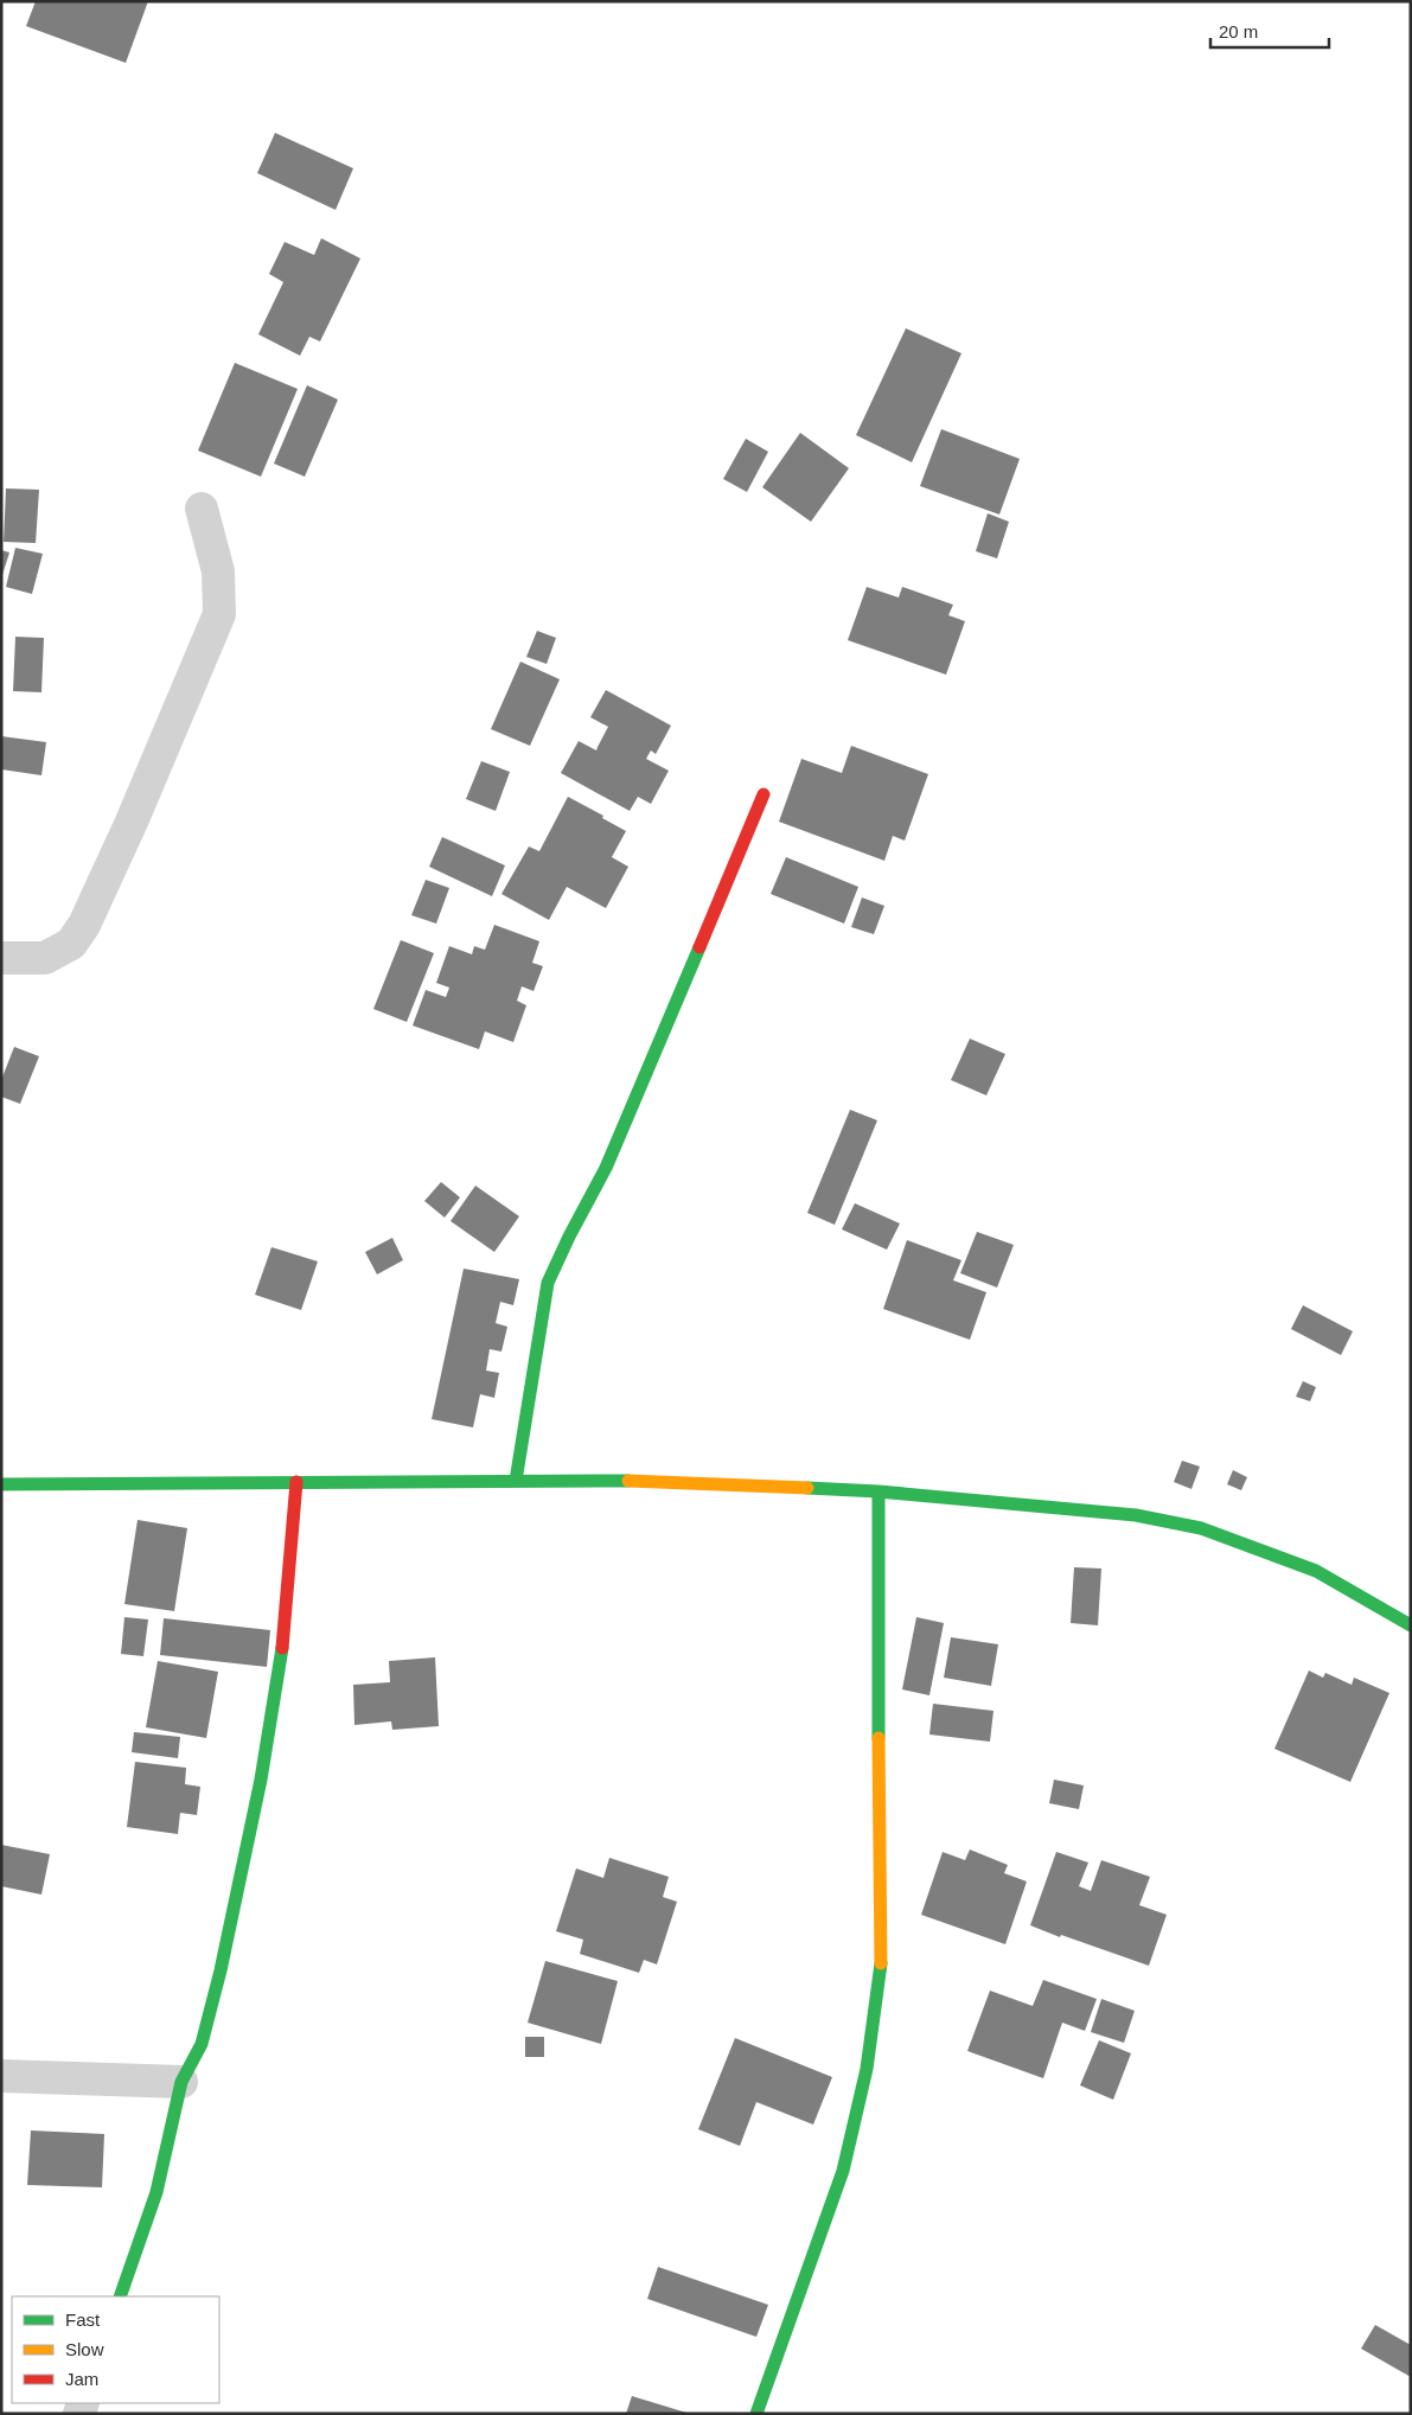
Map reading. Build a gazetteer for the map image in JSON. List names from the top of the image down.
{
  "legend": ["Fast", "Slow", "Jam"],
  "scale_bar": "20 m"
}
